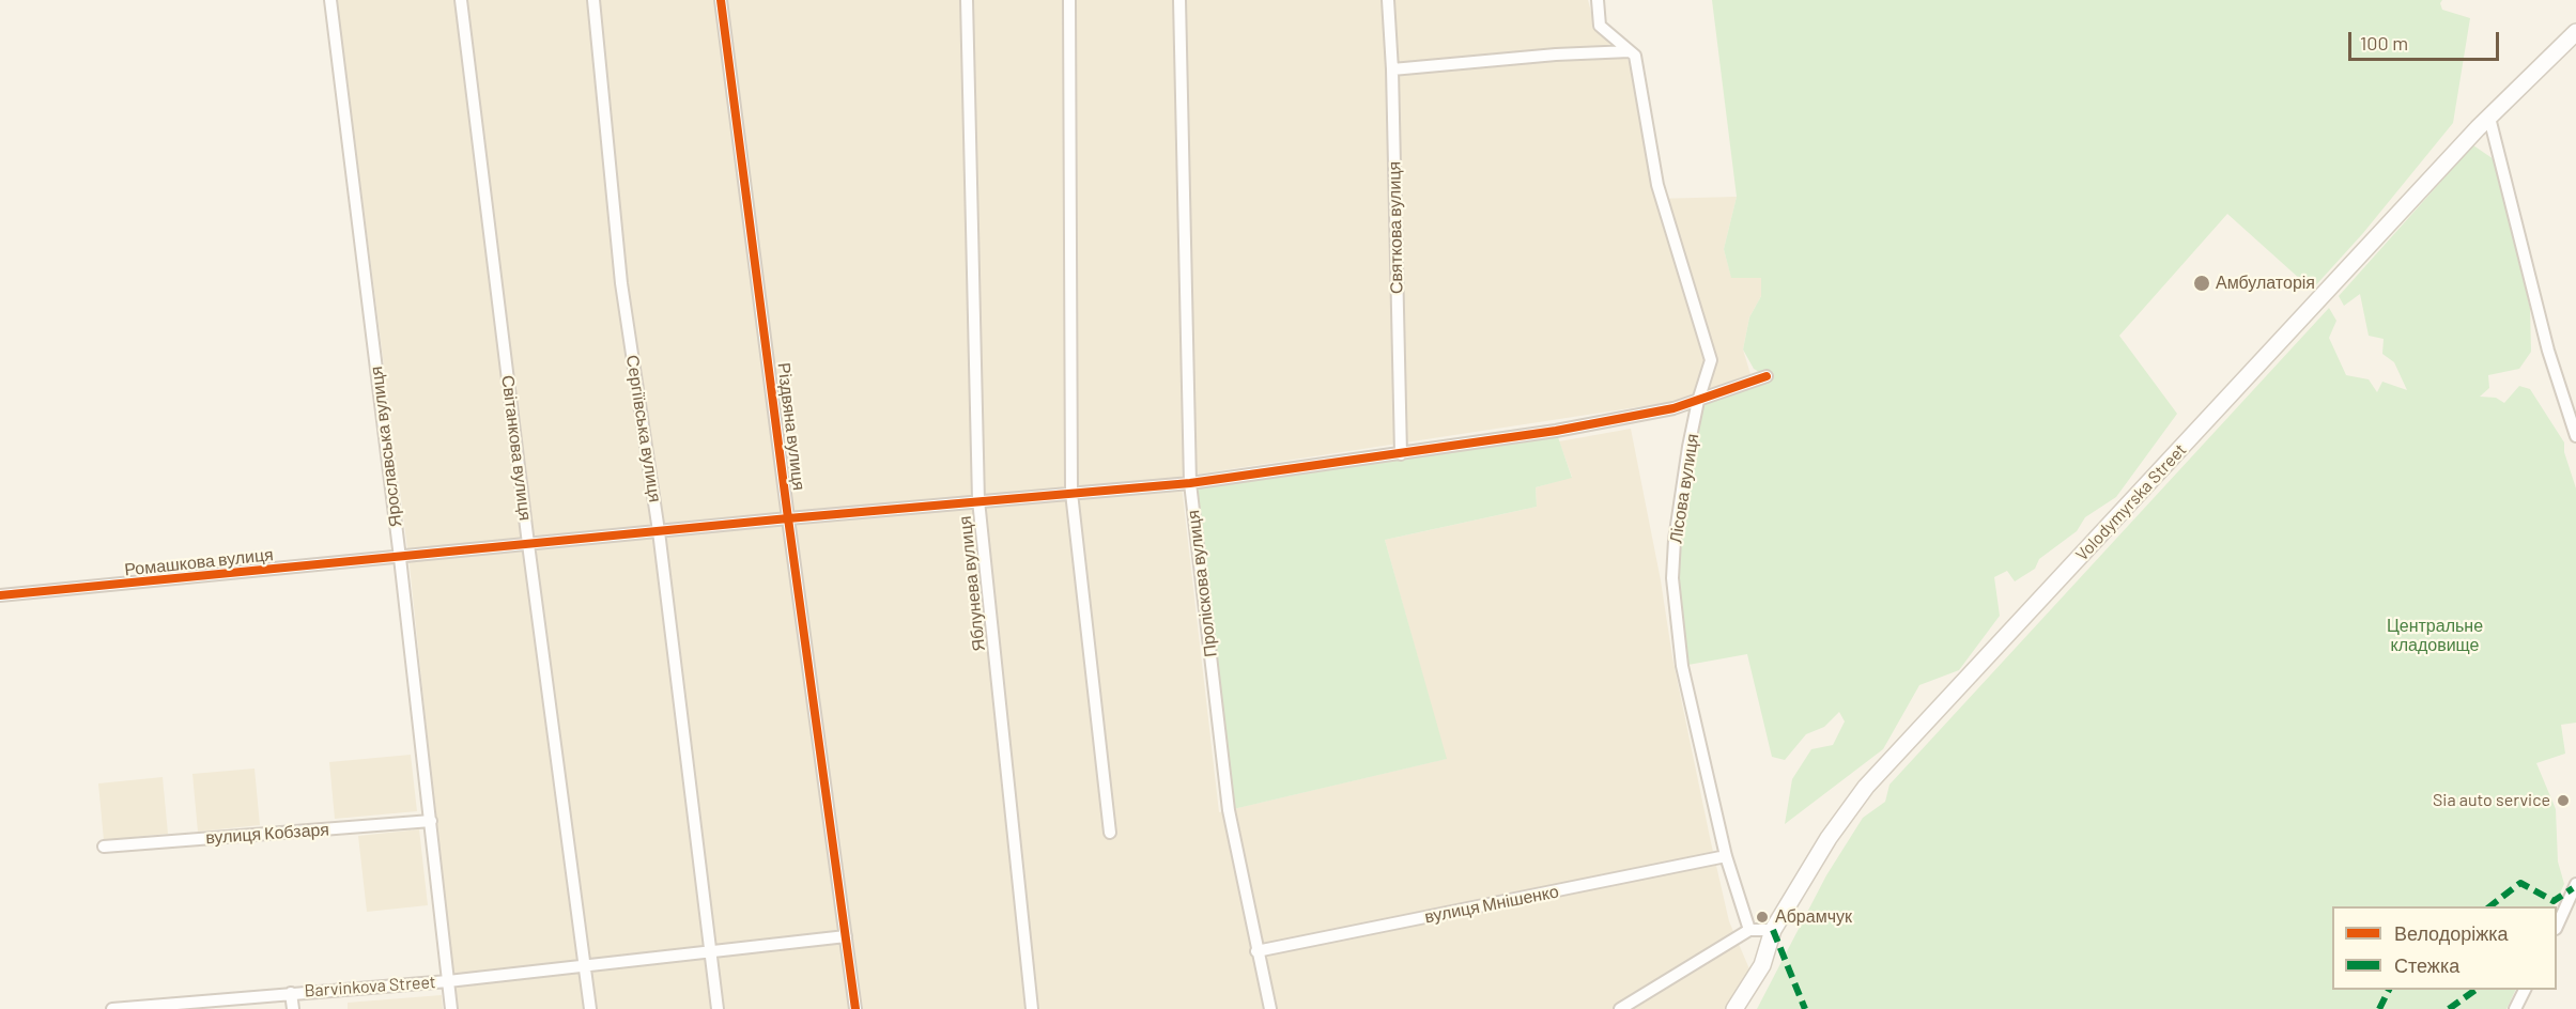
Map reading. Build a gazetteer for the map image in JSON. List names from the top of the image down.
{
  "streets": {
    "main road": ["Volodymyrska Street"],
    "street": [
      "Святкова вулиця",
      "Різдвяна вулиця",
      "Сергіївська вулиця",
      "Ярославська вулиця",
      "Світанкова вулиця",
      "Лісова вулиця",
      "Ромашкова вулиця",
      "Яблунева вулиця",
      "Проліскова вулиця",
      "вулиця Кобзаря",
      "вулиця Мнішенко",
      "Barvinkova Street"
    ]
  },
  "crossings": [
    ["Святкова вулиця", "Ромашкова вулиця"],
    ["Різдвяна вулиця", "Ромашкова вулиця"],
    ["Різдвяна вулиця", "Barvinkova Street"],
    ["Сергіївська вулиця", "Ромашкова вулиця"],
    ["Сергіївська вулиця", "Barvinkova Street"],
    ["Ярославська вулиця", "Ромашкова вулиця"],
    ["Ярославська вулиця", "вулиця Кобзаря"],
    ["Ярославська вулиця", "Barvinkova Street"],
    ["Світанкова вулиця", "Ромашкова вулиця"],
    ["Світанкова вулиця", "Barvinkova Street"],
    ["Лісова вулиця", "Ромашкова вулиця"],
    ["Лісова вулиця", "вулиця Мнішенко"],
    ["Ромашкова вулиця", "Яблунева вулиця"],
    ["Ромашкова вулиця", "Проліскова вулиця"],
    ["Проліскова вулиця", "вулиця Мнішенко"]
  ],
  "parks": ["Центральне кладовище"],
  "places": ["Амбулаторія", "Sia auto service", "Абрамчук"],
  "legend": ["Велодоріжка", "Стежка"],
  "scale_bar": "100 m"
}
